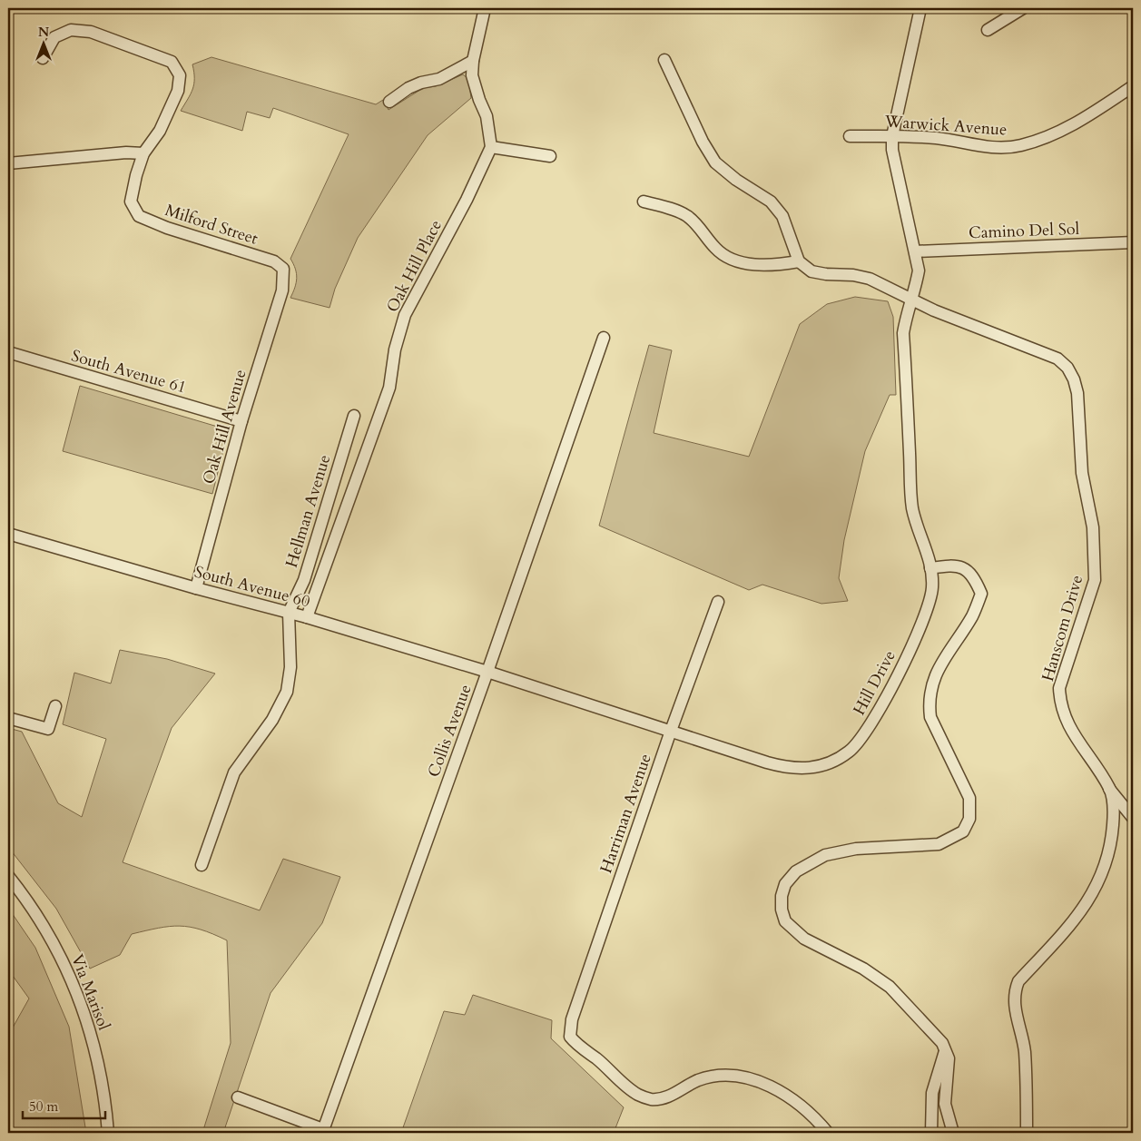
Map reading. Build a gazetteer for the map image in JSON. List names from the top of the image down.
{
  "streets": {
    "street": [
      "Warwick Avenue",
      "Milford Street",
      "Camino Del Sol",
      "Oak Hill Place",
      "South Avenue 61",
      "Oak Hill Avenue",
      "Hellman Avenue",
      "South Avenue 60",
      "Hanscom Drive",
      "Hill Drive",
      "Collis Avenue",
      "Harriman Avenue",
      "Via Marisol"
    ]
  },
  "crossings": [
    ["Warwick Avenue", "Hill Drive"],
    ["Milford Street", "Oak Hill Avenue"],
    ["Camino Del Sol", "Hill Drive"],
    ["Oak Hill Place", "South Avenue 60"],
    ["South Avenue 61", "Oak Hill Avenue"],
    ["Oak Hill Avenue", "South Avenue 60"],
    ["Hellman Avenue", "South Avenue 60"],
    ["South Avenue 60", "Hill Drive"],
    ["South Avenue 60", "Collis Avenue"],
    ["Hanscom Drive", "Hill Drive"],
    ["Hill Drive", "Collis Avenue"],
    ["Hill Drive", "Harriman Avenue"]
  ],
  "scale_bar": "50 m",
  "north": "top"
}
